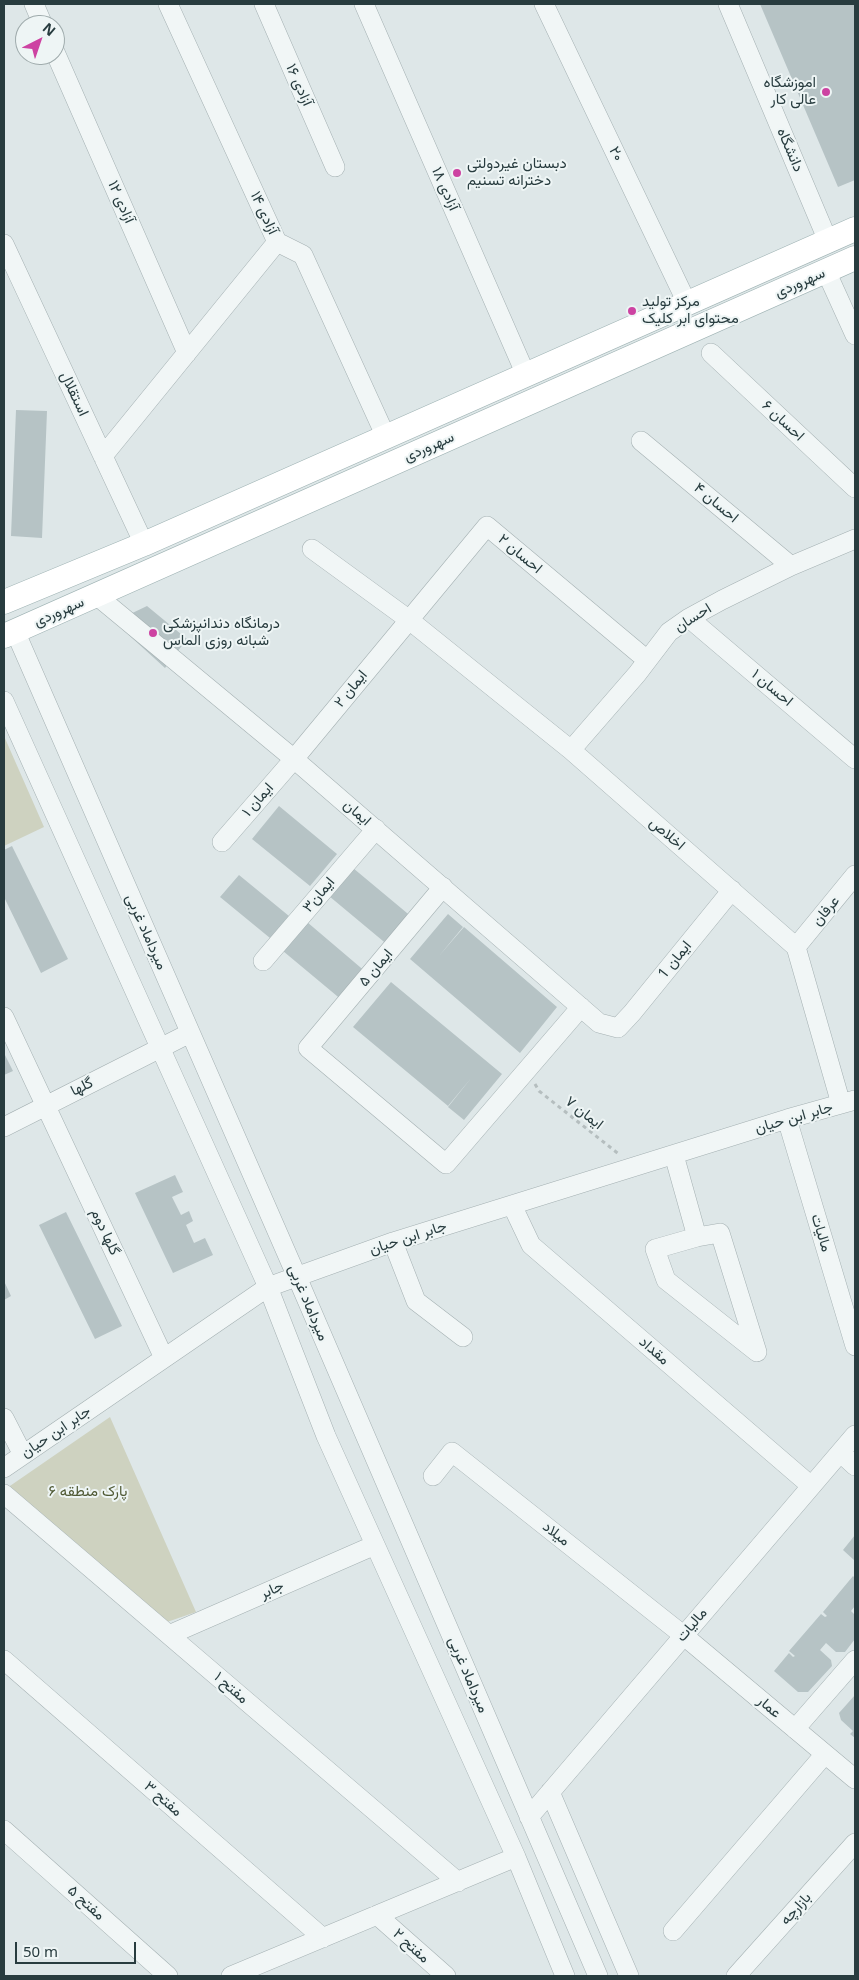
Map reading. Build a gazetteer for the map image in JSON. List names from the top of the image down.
{
  "streets": {
    "main road": ["سهروردی"],
    "street": [
      "آزادی ۱۶",
      "دانشگاه",
      "۲۰",
      "آزادی ۱۸",
      "آزادی ۱۲",
      "آزادی ۱۴",
      "استقلال",
      "احسان ۶",
      "احسان ۴",
      "احسان ۲",
      "احسان",
      "احسان ۱",
      "ایمان ۲",
      "ایمان ۱",
      "ایمان",
      "اخلاص",
      "ایمان۳",
      "عرفان",
      "میرداماد غربی",
      "ایمان 1",
      "ایمان ۵",
      "گلها",
      "جابر ابن حیان",
      "گلها دوم",
      "مالیات",
      "مقداد",
      "میلاد",
      "جابر",
      "مفتح ۱",
      "عمار",
      "مفتح ۳",
      "مفتح ۵",
      "بازارچه",
      "مفتح ۲"
    ],
    "path": ["ایمان ۷"]
  },
  "crossings": [
    ["دانشگاه", "سهروردی"],
    ["۲۰", "سهروردی"],
    ["آزادی ۱۸", "سهروردی"],
    ["آزادی ۱۴", "سهروردی"],
    ["سهروردی", "استقلال"],
    ["سهروردی", "ایمان"],
    ["سهروردی", "میرداماد غربی"],
    ["احسان ۴", "احسان"],
    ["احسان ۲", "احسان"],
    ["احسان ۲", "ایمان ۲"],
    ["احسان ۲", "اخلاص"],
    ["احسان", "احسان ۱"],
    ["احسان", "اخلاص"],
    ["ایمان ۲", "ایمان ۱"],
    ["ایمان ۲", "ایمان"],
    ["ایمان ۲", "اخلاص"],
    ["ایمان ۱", "ایمان"],
    ["ایمان", "ایمان۳"],
    ["ایمان", "ایمان 1"],
    ["ایمان", "ایمان ۵"],
    ["اخلاص", "عرفان"],
    ["اخلاص", "ایمان 1"],
    ["میرداماد غربی", "گلها"],
    ["میرداماد غربی", "جابر ابن حیان"],
    ["میرداماد غربی", "مالیات"],
    ["میرداماد غربی", "جابر"],
    ["ایمان ۵", "ایمان ۷"],
    ["گلها", "گلها دوم"],
    ["ایمان ۷", "جابر ابن حیان"],
    ["جابر ابن حیان", "گلها دوم"],
    ["جابر ابن حیان", "مالیات"],
    ["جابر ابن حیان", "مقداد"],
    ["مالیات", "مقداد"],
    ["مالیات", "میلاد"],
    ["مالیات", "عمار"],
    ["میلاد", "عمار"],
    ["جابر", "مفتح ۱"]
  ],
  "parks": ["پارک منطقه ۶"],
  "places": [
    "اموزشگاه عالی کار",
    "دبستان غیردولتی دخترانه تسنیم",
    "مرکز تولید محتوای ابر کلیک",
    "درمانگاه دندان‍‍پزشکی شبانه روزی الماس"
  ],
  "scale_bar": "50 m",
  "north": "top right"
}
